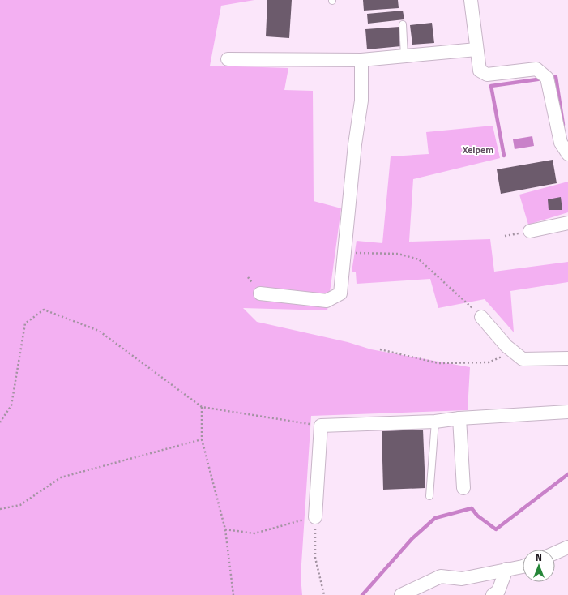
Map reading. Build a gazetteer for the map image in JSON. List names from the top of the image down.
{
  "districts": ["Xelpem"],
  "north": "top"
}
